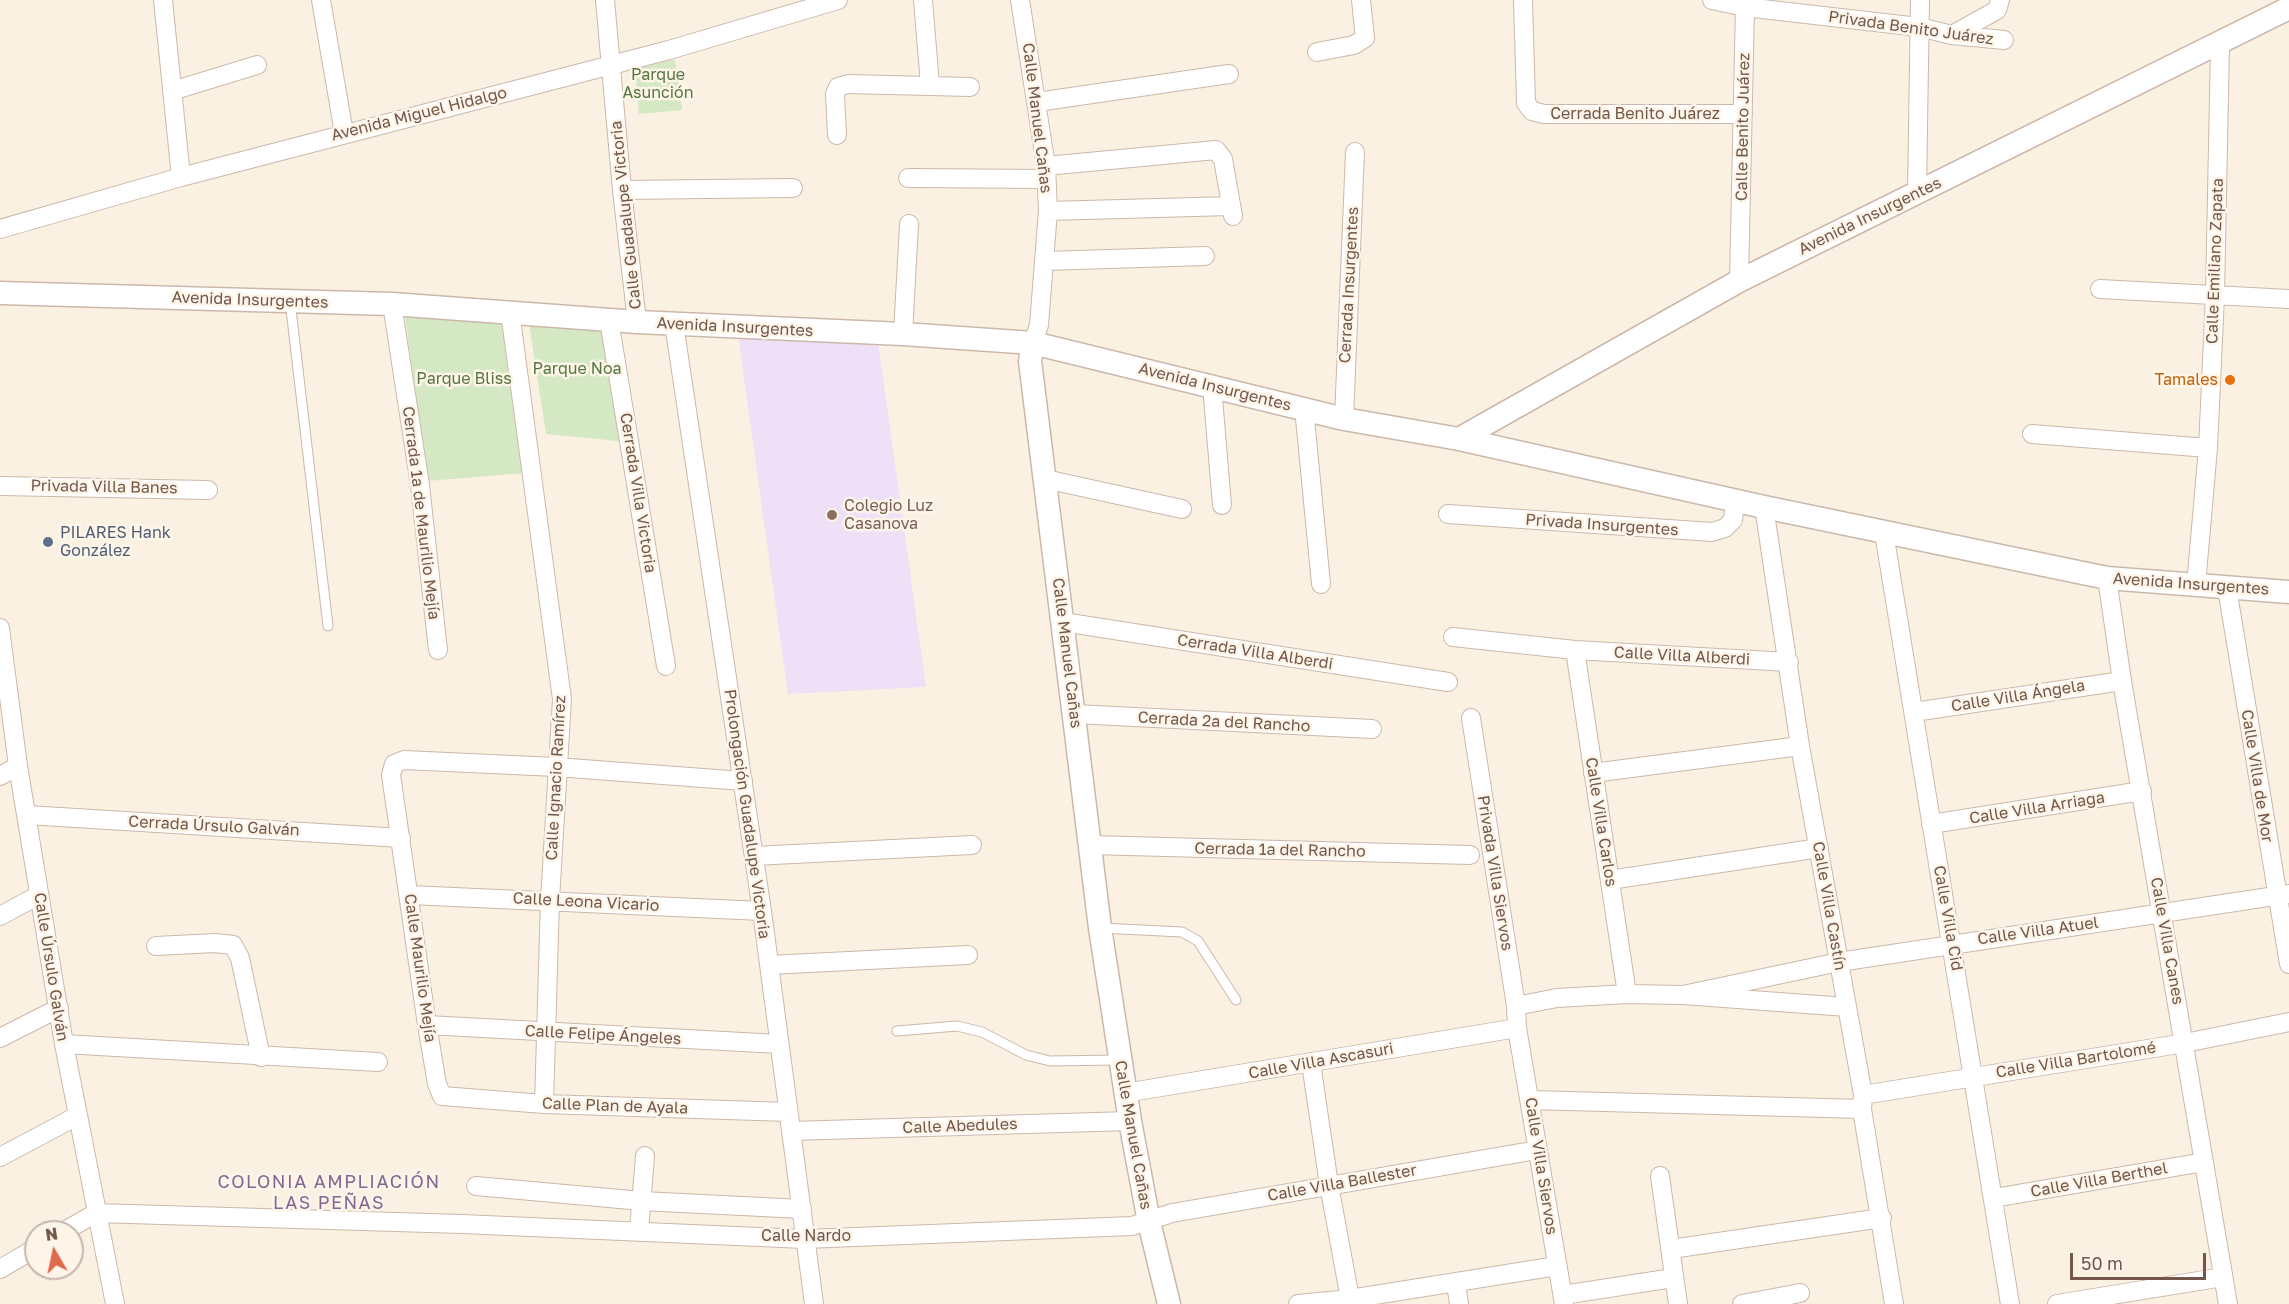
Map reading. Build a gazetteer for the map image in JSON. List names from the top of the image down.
{
  "streets": {
    "street": [
      "Privada Benito Juárez",
      "Avenida Miguel Hidalgo",
      "Cerrada Benito Juárez",
      "Calle Manuel Cañas",
      "Calle Benito Juárez",
      "Calle Guadalupe Victoria",
      "Avenida Insurgentes",
      "Calle Emiliano Zapata",
      "Cerrada Insurgentes",
      "Privada Villa Banes",
      "Cerrada Villa Victoria",
      "Cerrada 1ª de Maurilio Mejía",
      "Privada Insurgentes",
      "Cerrada Villa Alberdi",
      "Calle Villa Alberdi",
      "Calle Villa Ángela",
      "Cerrada 2ª del Rancho",
      "Calle Villa de Mor",
      "Calle Ignacio Ramírez",
      "Calle Villa Arriaga",
      "Prolongación Guadalupe Victoria",
      "Calle Villa Carlos",
      "Cerrada Úrsulo Galván",
      "Cerrada 1ª del Rancho",
      "Privada Villa Siervos",
      "Calle Leona Vicario",
      "Calle Villa Castín",
      "Calle Villa Cid",
      "Calle Villa Atuel",
      "Calle Villa Canes",
      "Calle Úrsulo Galván",
      "Calle Maurilio Mejía",
      "Calle Felipe Ángeles",
      "Calle Villa Bartolomé",
      "Calle Villa Ascasuri",
      "Calle Plan de Ayala",
      "Calle Abedules",
      "Calle Villa Siervos",
      "Calle Villa Berthel",
      "Calle Villa Ballester",
      "Calle Nardo"
    ]
  },
  "crossings": [
    ["Privada Benito Juárez", "Calle Benito Juárez"],
    ["Avenida Miguel Hidalgo", "Calle Guadalupe Victoria"],
    ["Cerrada Benito Juárez", "Calle Benito Juárez"],
    ["Calle Manuel Cañas", "Avenida Insurgentes"],
    ["Calle Manuel Cañas", "Cerrada Villa Alberdi"],
    ["Calle Manuel Cañas", "Cerrada 2ª del Rancho"],
    ["Calle Manuel Cañas", "Cerrada 1ª del Rancho"],
    ["Calle Manuel Cañas", "Calle Villa Ascasuri"],
    ["Calle Manuel Cañas", "Calle Abedules"],
    ["Calle Manuel Cañas", "Calle Villa Ballester"],
    ["Calle Manuel Cañas", "Calle Nardo"],
    ["Calle Benito Juárez", "Avenida Insurgentes"],
    ["Calle Guadalupe Victoria", "Avenida Insurgentes"],
    ["Avenida Insurgentes", "Calle Emiliano Zapata"],
    ["Avenida Insurgentes", "Cerrada Insurgentes"],
    ["Avenida Insurgentes", "Cerrada Villa Victoria"],
    ["Avenida Insurgentes", "Cerrada 1ª de Maurilio Mejía"],
    ["Avenida Insurgentes", "Privada Insurgentes"],
    ["Avenida Insurgentes", "Calle Villa de Mor"],
    ["Avenida Insurgentes", "Calle Ignacio Ramírez"],
    ["Avenida Insurgentes", "Prolongación Guadalupe Victoria"],
    ["Avenida Insurgentes", "Calle Villa Castín"],
    ["Avenida Insurgentes", "Calle Villa Cid"],
    ["Avenida Insurgentes", "Calle Villa Canes"],
    ["Calle Villa Alberdi", "Calle Villa Carlos"],
    ["Calle Villa Alberdi", "Calle Villa Castín"],
    ["Calle Villa Ángela", "Calle Villa Cid"],
    ["Calle Villa Ángela", "Calle Villa Canes"],
    ["Calle Villa de Mor", "Calle Villa Atuel"],
    ["Calle Ignacio Ramírez", "Calle Leona Vicario"],
    ["Calle Ignacio Ramírez", "Calle Maurilio Mejía"],
    ["Calle Ignacio Ramírez", "Calle Felipe Ángeles"],
    ["Calle Ignacio Ramírez", "Calle Plan de Ayala"],
    ["Calle Villa Arriaga", "Calle Villa Cid"],
    ["Calle Villa Arriaga", "Calle Villa Canes"],
    ["Prolongación Guadalupe Victoria", "Calle Leona Vicario"],
    ["Prolongación Guadalupe Victoria", "Calle Felipe Ángeles"],
    ["Prolongación Guadalupe Victoria", "Calle Plan de Ayala"],
    ["Prolongación Guadalupe Victoria", "Calle Abedules"],
    ["Prolongación Guadalupe Victoria", "Calle Nardo"],
    ["Cerrada Úrsulo Galván", "Calle Úrsulo Galván"],
    ["Cerrada Úrsulo Galván", "Calle Maurilio Mejía"],
    ["Privada Villa Siervos", "Calle Villa Ascasuri"],
    ["Privada Villa Siervos", "Calle Villa Siervos"],
    ["Calle Leona Vicario", "Calle Maurilio Mejía"],
    ["Calle Villa Castín", "Calle Villa Atuel"],
    ["Calle Villa Castín", "Calle Villa Bartolomé"],
    ["Calle Villa Cid", "Calle Villa Atuel"],
    ["Calle Villa Cid", "Calle Villa Bartolomé"],
    ["Calle Villa Cid", "Calle Villa Berthel"],
    ["Calle Villa Atuel", "Calle Villa Canes"],
    ["Calle Villa Canes", "Calle Villa Bartolomé"],
    ["Calle Villa Canes", "Calle Villa Berthel"],
    ["Calle Úrsulo Galván", "Calle Nardo"],
    ["Calle Maurilio Mejía", "Calle Felipe Ángeles"],
    ["Calle Maurilio Mejía", "Calle Plan de Ayala"],
    ["Calle Villa Bartolomé", "Calle Villa Siervos"],
    ["Calle Villa Ascasuri", "Calle Villa Siervos"],
    ["Calle Villa Siervos", "Calle Villa Ballester"],
    ["Calle Villa Ballester", "Calle Nardo"]
  ],
  "districts": ["COLONIA AMPLIACIÓN LAS PEÑAS"],
  "parks": ["Parque Asunción", "Parque Noa", "Parque Bliss"],
  "places": ["Tamales", "Colegio Luz Casanova", "PILARES Hank González"],
  "scale_bar": "50 m",
  "north": "top"
}
